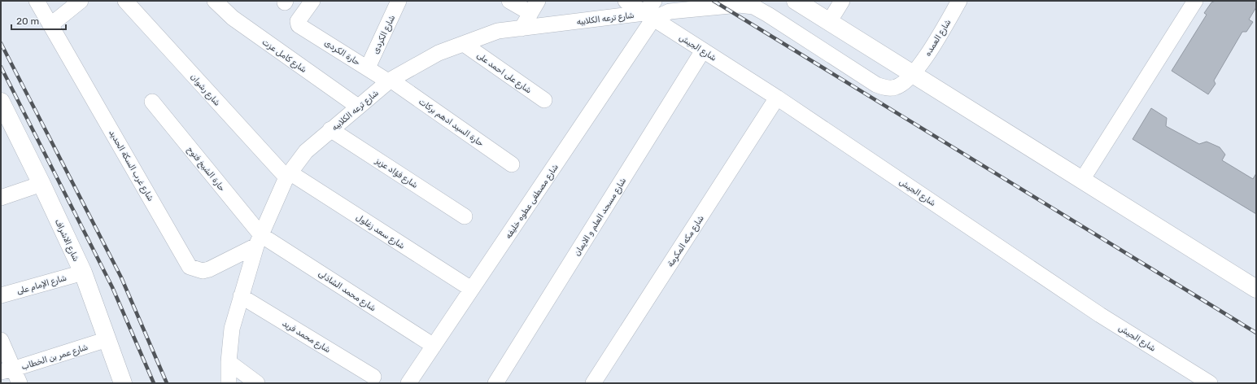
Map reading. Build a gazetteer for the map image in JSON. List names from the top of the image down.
{
  "streets": {
    "main road": ["شارع الاشراف"],
    "street": [
      "شارع ترعه الكلابيه",
      "شارع الكردى",
      "شارع العمده",
      "شارع الجيش",
      "حارة الكردى",
      "شارع كامل عزت",
      "شارع على احمد على",
      "شارع رشوان",
      "حارة السيد ادهم بركات",
      "شارع غرب السكة الحديد",
      "حارة الشيخ فتوح",
      "شارع فؤاد عزيز",
      "شارع مصطفى عطوه خليفه",
      "شارع مسجد العلم و الايمان",
      "شارع سعد زغلول",
      "شارع مكه المكرمة",
      "شارع الإمام على",
      "شارع محمد الشاذلى",
      "شارع محمد فريد",
      "شارع عمر بن الخطاب"
    ]
  },
  "crossings": [
    ["شارع ترعه الكلابيه", "شارع العمده"],
    ["شارع ترعه الكلابيه", "شارع الجيش"],
    ["شارع ترعه الكلابيه", "حارة الكردى"],
    ["شارع ترعه الكلابيه", "شارع كامل عزت"],
    ["شارع ترعه الكلابيه", "شارع على احمد على"],
    ["شارع ترعه الكلابيه", "شارع رشوان"],
    ["شارع ترعه الكلابيه", "حارة السيد ادهم بركات"],
    ["شارع ترعه الكلابيه", "شارع غرب السكة الحديد"],
    ["شارع ترعه الكلابيه", "حارة الشيخ فتوح"],
    ["شارع ترعه الكلابيه", "شارع فؤاد عزيز"],
    ["شارع ترعه الكلابيه", "شارع مصطفى عطوه خليفه"],
    ["شارع ترعه الكلابيه", "شارع سعد زغلول"],
    ["شارع ترعه الكلابيه", "شارع محمد الشاذلى"],
    ["شارع ترعه الكلابيه", "شارع محمد فريد"],
    ["شارع الكردى", "حارة الكردى"],
    ["شارع العمده", "شارع الجيش"],
    ["شارع العمده", "شارع مصطفى عطوه خليفه"],
    ["شارع الجيش", "شارع مصطفى عطوه خليفه"],
    ["شارع الجيش", "شارع مسجد العلم و الايمان"],
    ["شارع الجيش", "شارع مكه المكرمة"],
    ["حارة الكردى", "حارة السيد ادهم بركات"],
    ["شارع رشوان", "شارع سعد زغلول"],
    ["شارع غرب السكة الحديد", "حارة الشيخ فتوح"],
    ["شارع غرب السكة الحديد", "شارع محمد الشاذلى"],
    ["حارة الشيخ فتوح", "شارع محمد الشاذلى"],
    ["شارع مصطفى عطوه خليفه", "شارع سعد زغلول"],
    ["شارع مصطفى عطوه خليفه", "شارع محمد الشاذلى"],
    ["شارع الاشراف", "شارع الإمام على"],
    ["شارع الاشراف", "شارع عمر بن الخطاب"]
  ],
  "scale_bar": "20 m"
}
